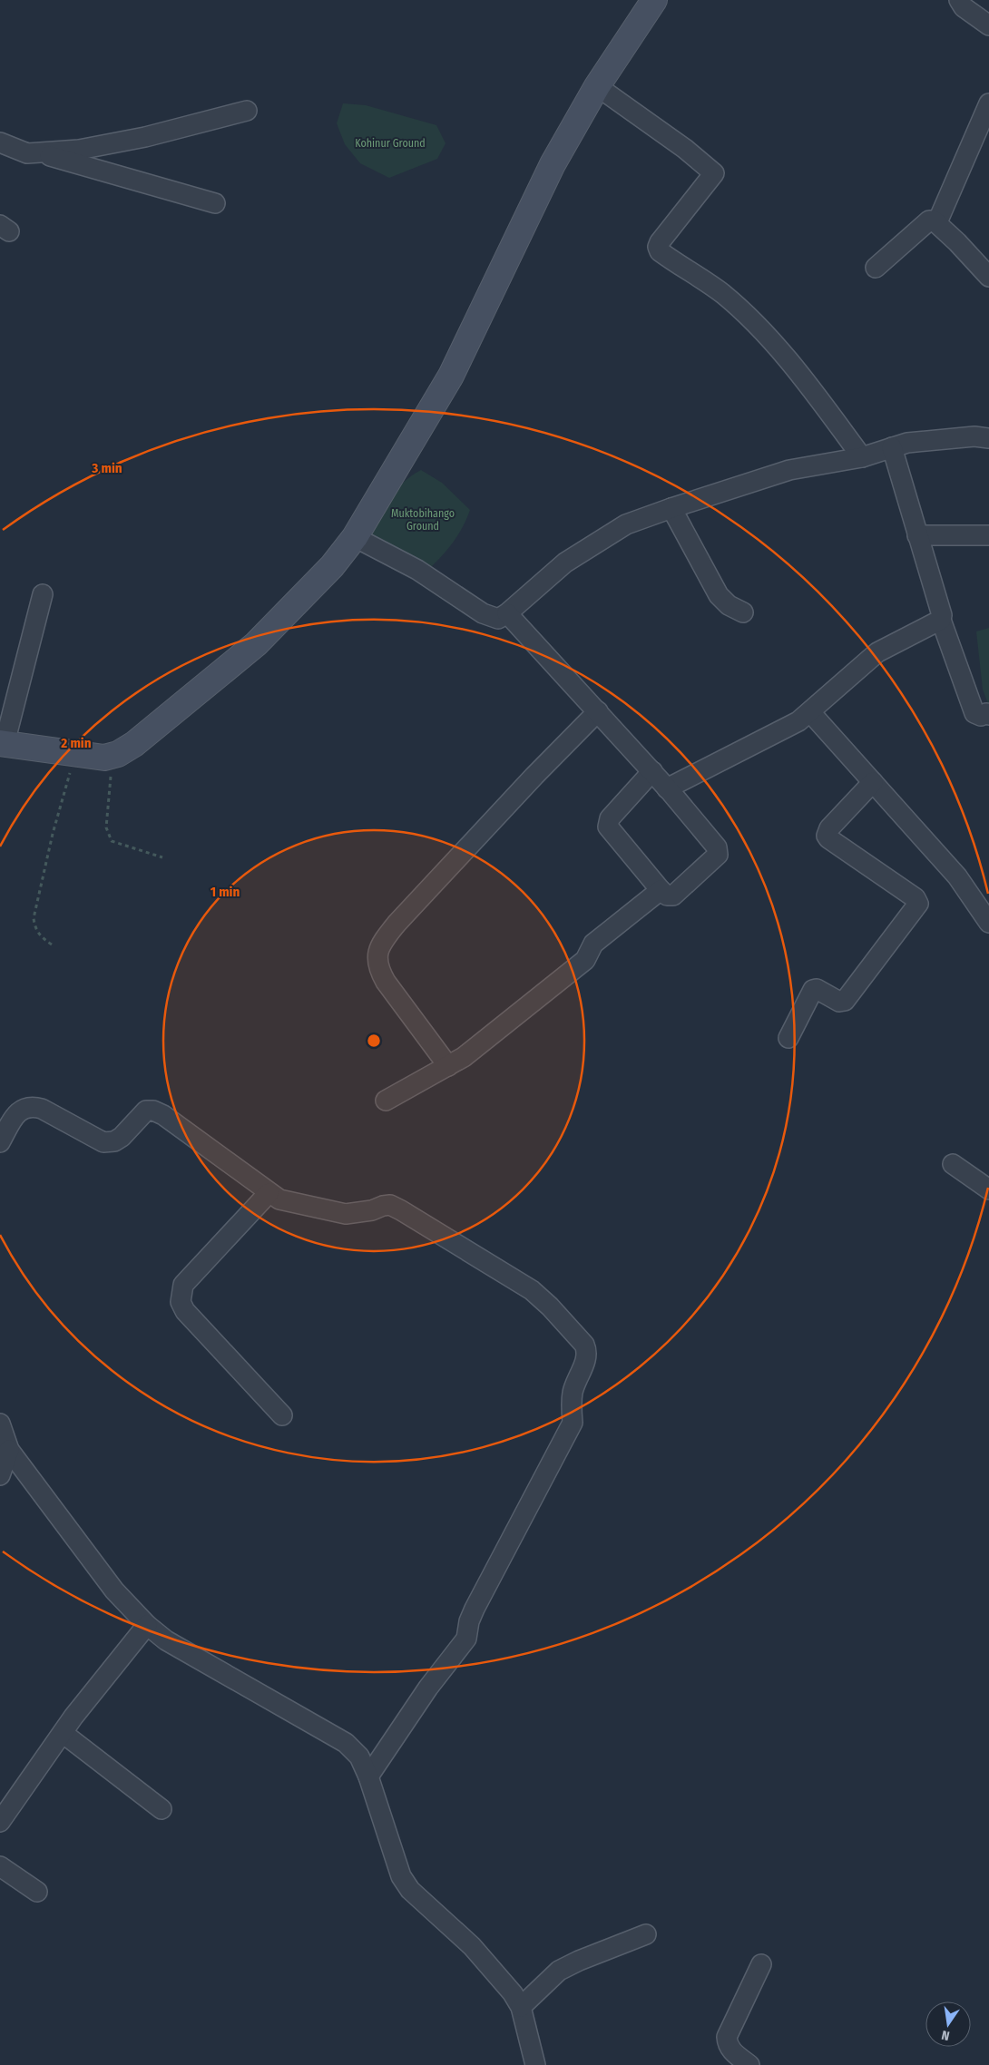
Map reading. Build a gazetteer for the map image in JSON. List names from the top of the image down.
{
  "parks": ["Kohinur Ground", "Muktobihango Ground"],
  "north": "bottom",
  "rings": ["3 min", "2 min", "1 min"]
}
